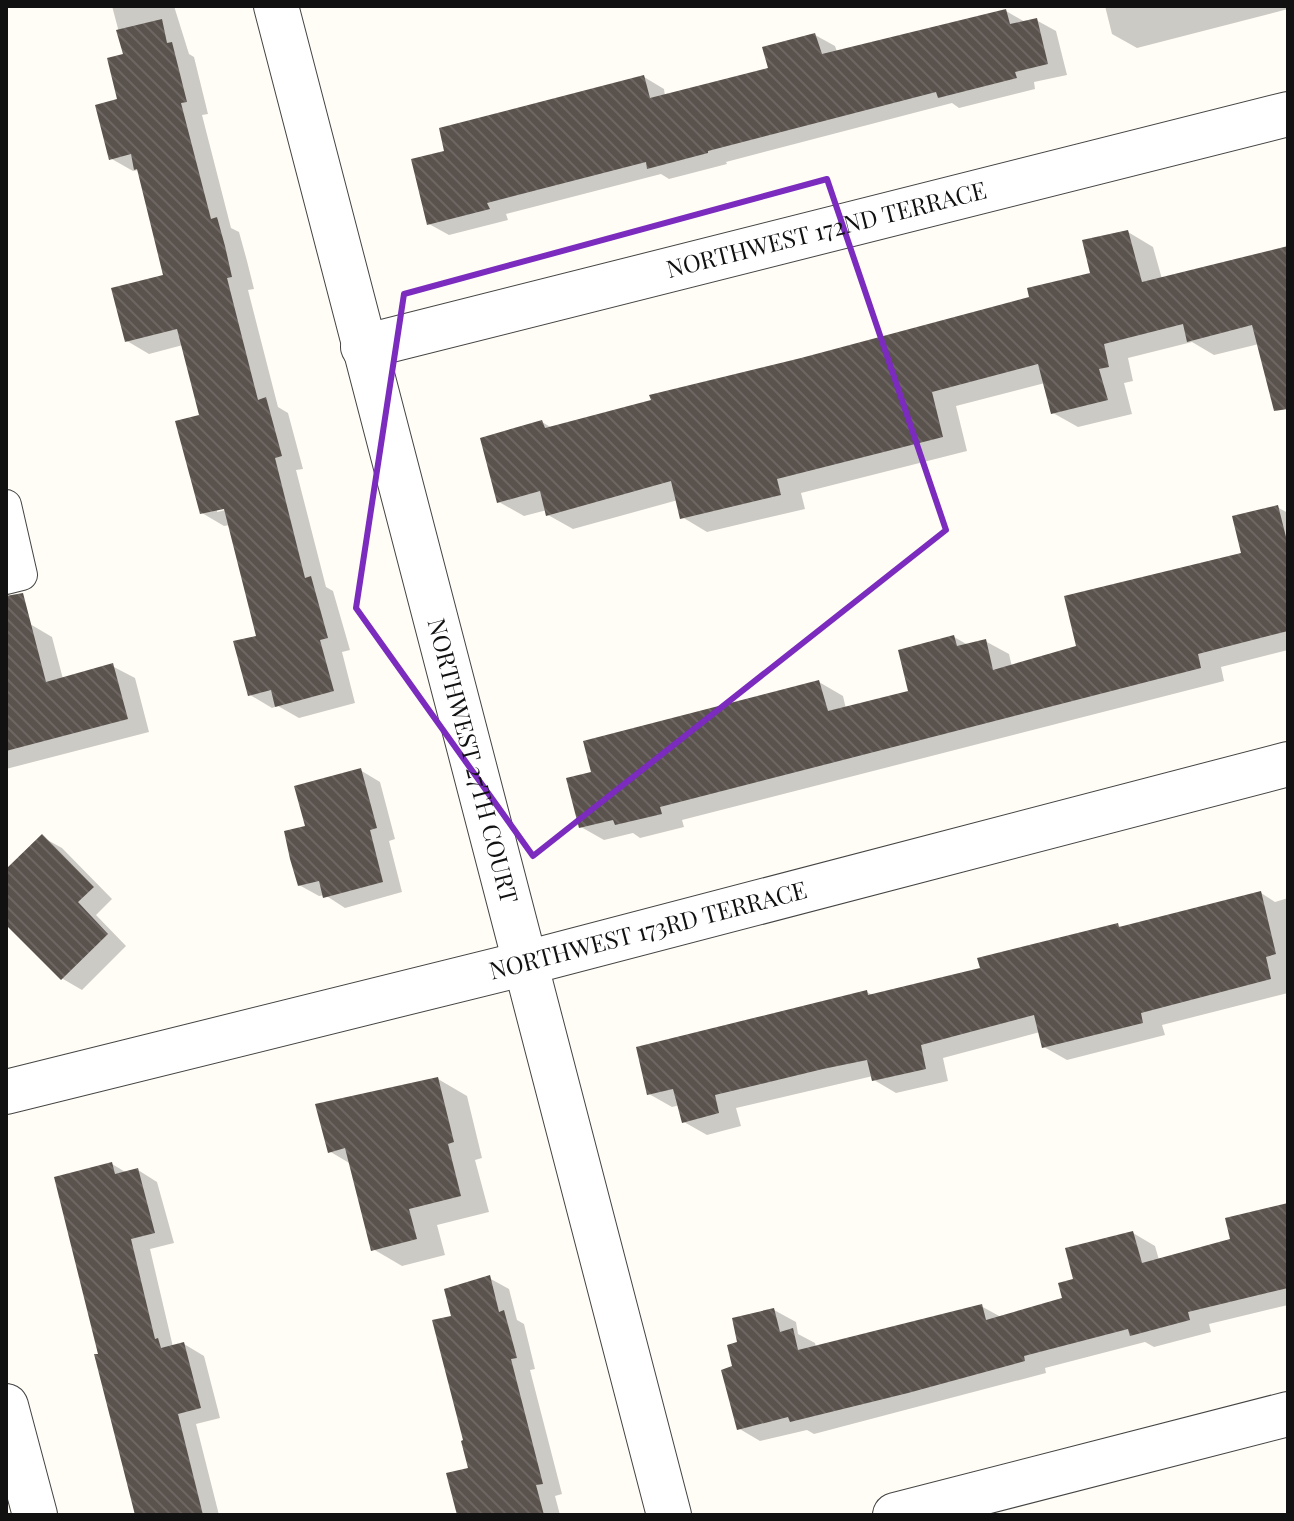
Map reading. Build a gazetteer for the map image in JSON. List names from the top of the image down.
{
  "streets": {
    "street": ["NORTHWEST 172ND TERRACE", "NORTHWEST 27TH COURT", "NORTHWEST 173RD TERRACE"]
  },
  "crossings": [
    ["NORTHWEST 172ND TERRACE", "NORTHWEST 27TH COURT"],
    ["NORTHWEST 27TH COURT", "NORTHWEST 173RD TERRACE"]
  ]
}
